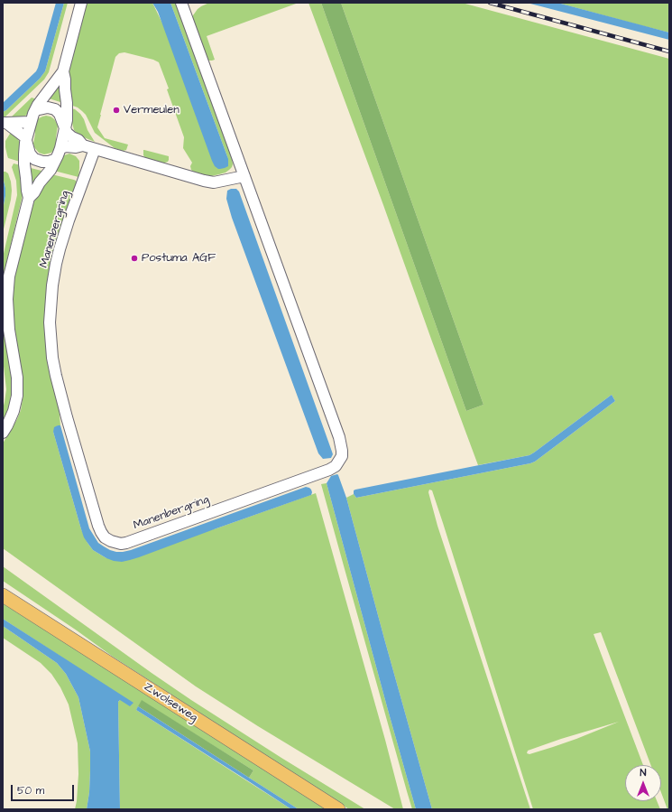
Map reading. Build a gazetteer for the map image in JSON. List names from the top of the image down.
{
  "streets": {
    "main road": ["Zwolseweg"],
    "street": ["Manenbergring"]
  },
  "places": ["Vermeulen", "Postuma AGF"],
  "scale_bar": "50 m",
  "north": "top"
}
